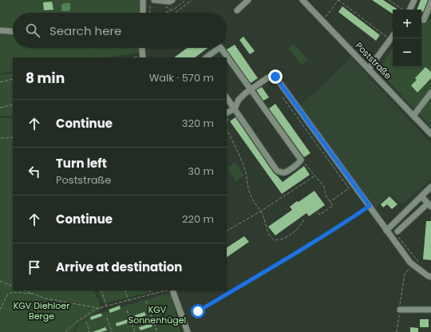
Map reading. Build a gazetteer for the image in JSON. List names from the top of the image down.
{
  "streets": {
    "street": ["Poststraße"]
  },
  "parks": ["KGV Diehloer Berge", "KGV Sonnenhügel"],
  "page": {
    "map_buttons": ["+", "−"],
    "search": "Search here",
    "heading": ["8 min", "Walk · 570 m"],
    "list": [
      ["Continue", "320 m"],
      ["Turn left", "Poststraße", "30 m"],
      ["Continue", "220 m"],
      "Arrive at destination"
    ]
  }
}
